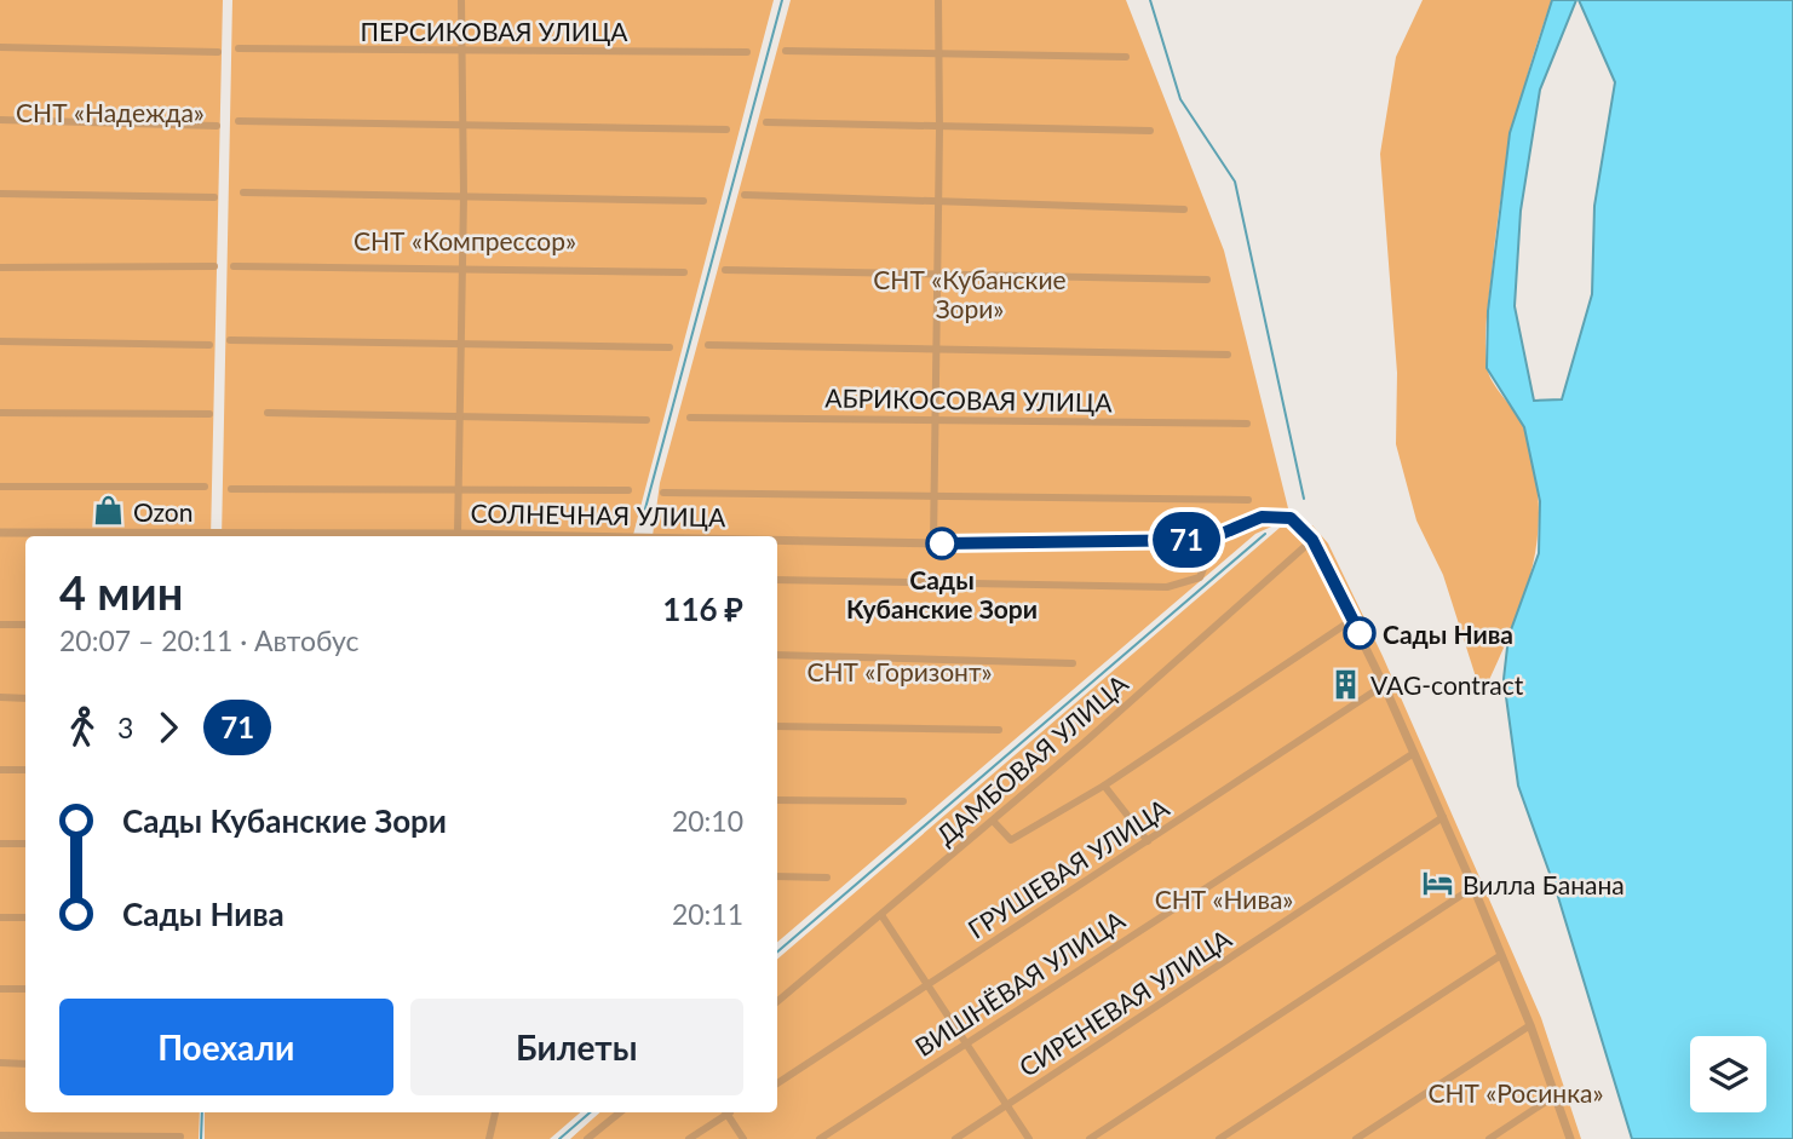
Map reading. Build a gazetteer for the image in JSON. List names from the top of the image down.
{
  "streets": {
    "street": [
      "ПЕРСИКОВАЯ УЛИЦА",
      "АБРИКОСОВАЯ УЛИЦА",
      "СОЛНЕЧНАЯ УЛИЦА",
      "ДАМБОВАЯ УЛИЦА",
      "ГРУШЕВАЯ УЛИЦА",
      "ВИШНЁВАЯ УЛИЦА",
      "СИРЕНЕВАЯ УЛИЦА"
    ]
  },
  "crossings": [
    ["СОЛНЕЧНАЯ УЛИЦА", "ДАМБОВАЯ УЛИЦА"]
  ],
  "parks": [
    "СНТ «Надежда»",
    "СНТ «Компрессор»",
    "СНТ «Кубанские Зори»",
    "СНТ «Горизонт»",
    "СНТ «Нива»",
    "СНТ «Росинка»"
  ],
  "places": {
    "shop": ["Ozon"],
    "other": ["Сады Кубанские Зори", "Сады Нива"],
    "building": ["VAG-contract"],
    "hotel": ["Вилла Банана"]
  },
  "lines": ["bus line 71"],
  "page": {
    "on_map": "71",
    "heading": ["4 мин", "20:07 – 20:11 · Автобус", "116 ₽"],
    "legs": ["3", "71"],
    "list": [
      {
        "name": "Сады Кубанские Зори",
        "value": "20:10"
      },
      {
        "name": "Сады Нива",
        "value": "20:11"
      }
    ],
    "buttons": ["Поехали", "Билеты"]
  }
}
